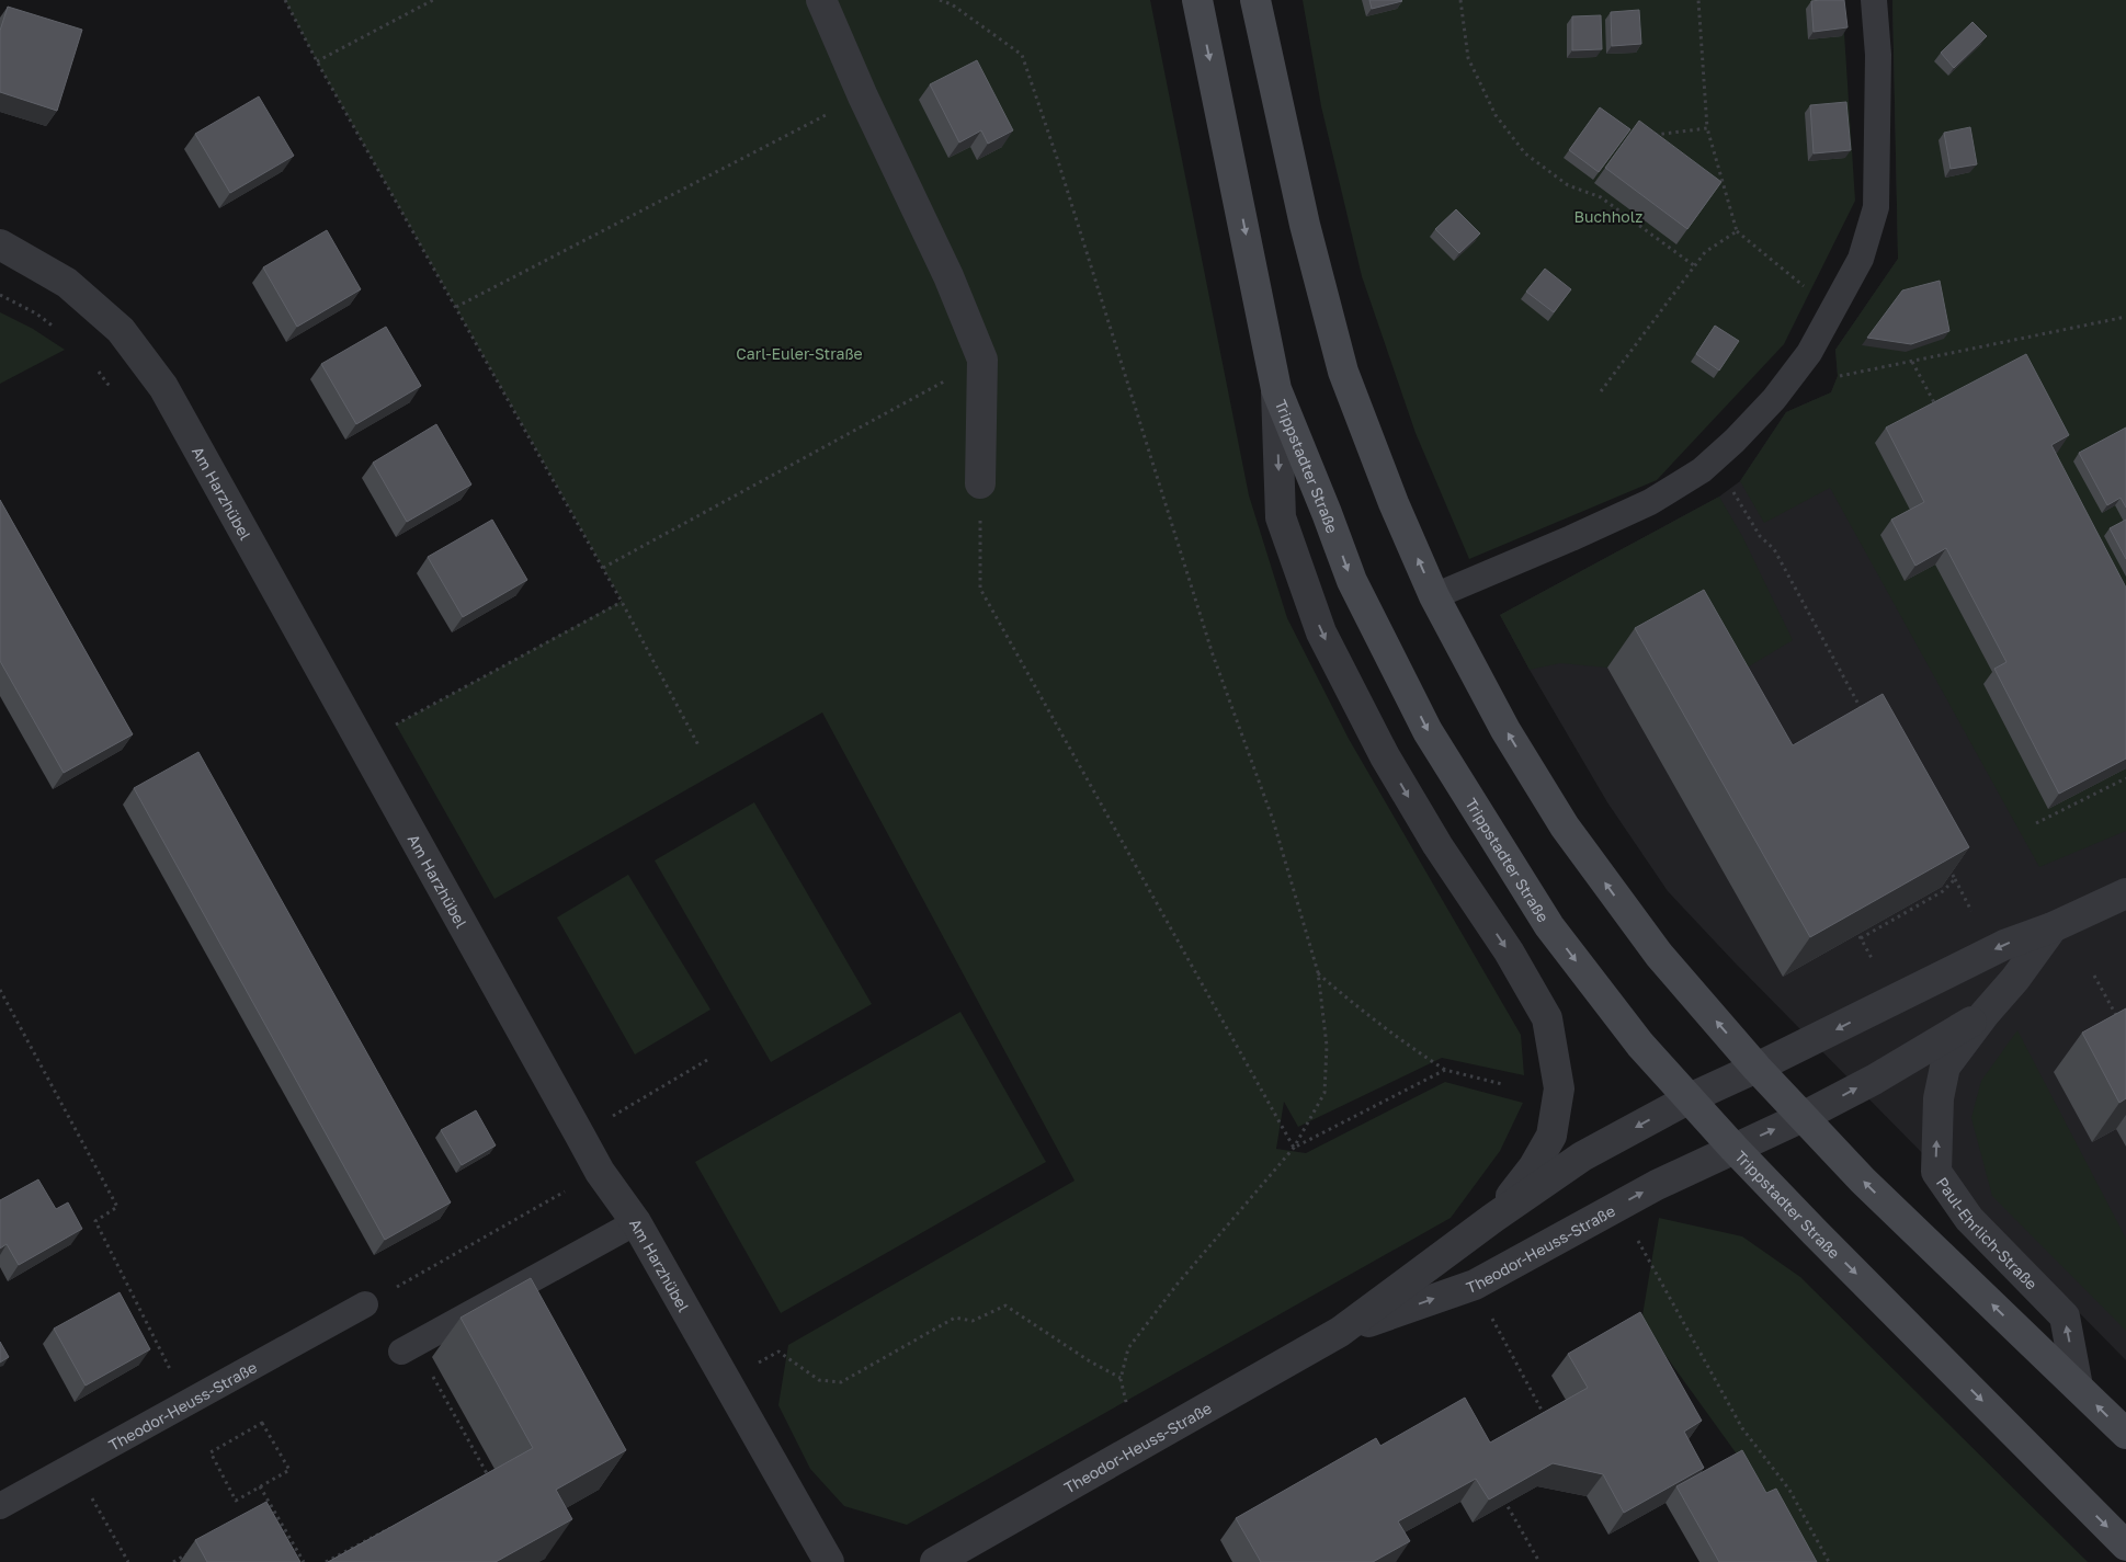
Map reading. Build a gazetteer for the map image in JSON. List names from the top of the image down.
{
  "streets": {
    "main road": ["Trippstadter Straße"],
    "street": ["Am Harzhübel", "Paul-Ehrlich-Straße", "Theodor-Heuss-Straße"]
  },
  "crossings": [
    ["Trippstadter Straße", "Paul-Ehrlich-Straße"],
    ["Trippstadter Straße", "Theodor-Heuss-Straße"],
    ["Paul-Ehrlich-Straße", "Theodor-Heuss-Straße"]
  ],
  "parks": ["Buchholz", "Carl-Euler-Straße"]
}
